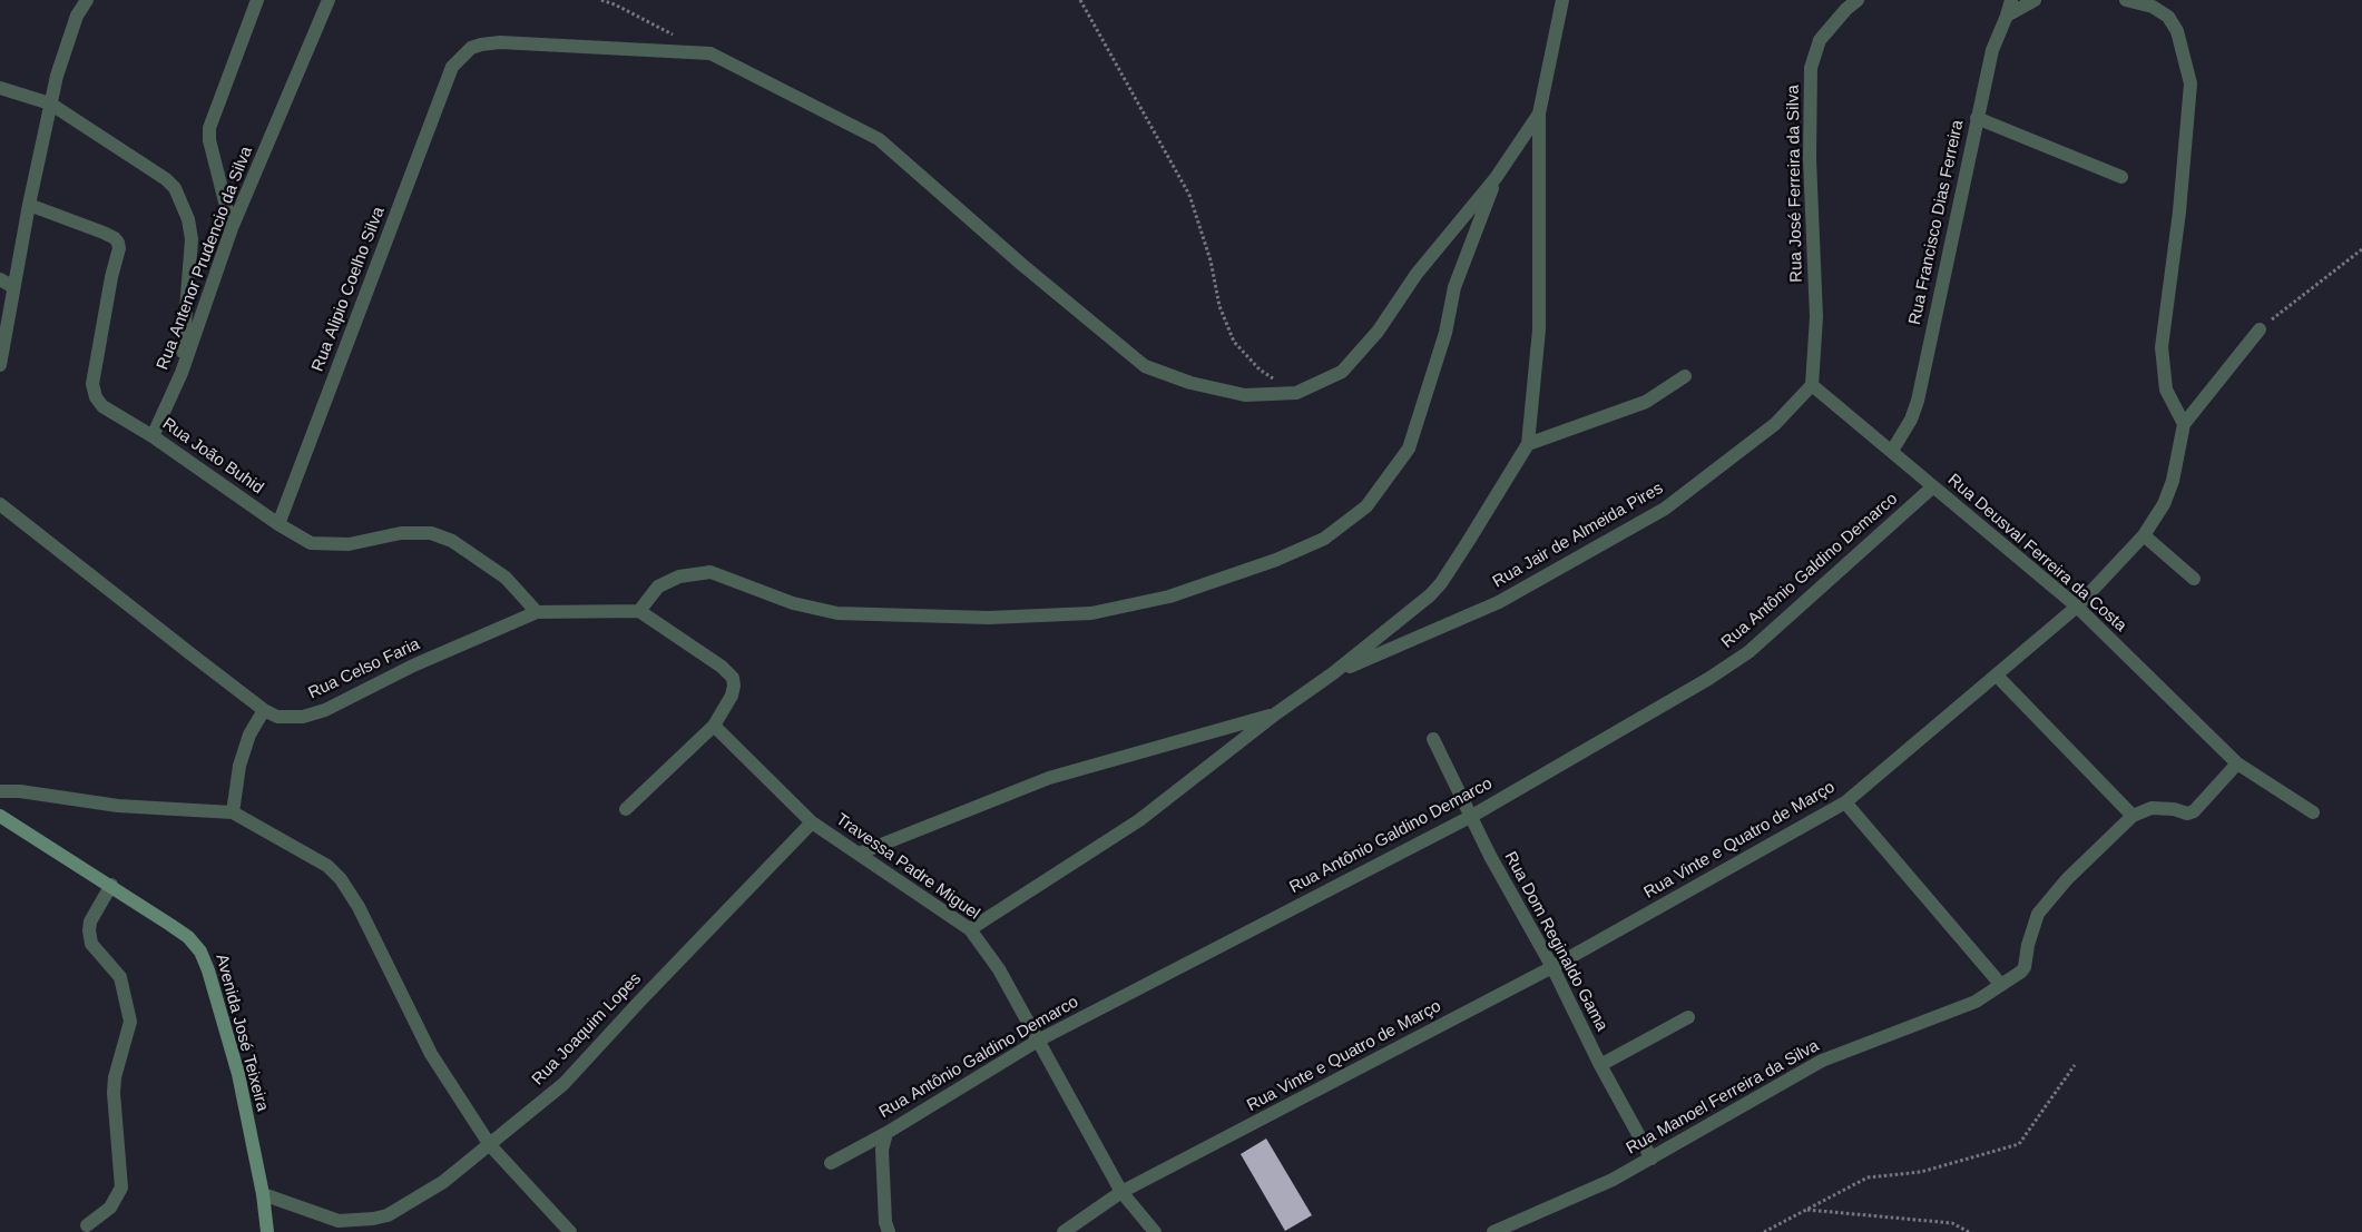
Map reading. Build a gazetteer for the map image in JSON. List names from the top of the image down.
{
  "streets": {
    "main road": ["Avenida José Teixeira"],
    "street": [
      "Rua José Ferreira da Silva",
      "Rua Francisco Dias Ferreira",
      "Rua Antenor Prudencio da Silva",
      "Rua Alipio Coelho Silva",
      "Rua João Buhid",
      "Rua Jair de Almeida Pires",
      "Rua Deusval Ferreira da Costa",
      "Rua Antônio Galdino Demarco",
      "Rua Celso Faria",
      "Rua Vinte e Quatro de Março",
      "Travessa Padre Miguel",
      "Rua Dom Reginaldo Gama",
      "Rua Joaquim Lopes",
      "Rua Manoel Ferreira da Silva"
    ]
  },
  "crossings": [
    ["Rua José Ferreira da Silva", "Rua Jair de Almeida Pires"],
    ["Rua José Ferreira da Silva", "Rua Deusval Ferreira da Costa"],
    ["Rua Francisco Dias Ferreira", "Rua Deusval Ferreira da Costa"],
    ["Rua Antenor Prudencio da Silva", "Rua João Buhid"],
    ["Rua Alipio Coelho Silva", "Rua João Buhid"],
    ["Rua João Buhid", "Rua Celso Faria"],
    ["Rua Jair de Almeida Pires", "Rua Deusval Ferreira da Costa"],
    ["Rua Deusval Ferreira da Costa", "Rua Antônio Galdino Demarco"],
    ["Rua Deusval Ferreira da Costa", "Rua Vinte e Quatro de Março"],
    ["Rua Deusval Ferreira da Costa", "Rua Manoel Ferreira da Silva"],
    ["Rua Antônio Galdino Demarco", "Travessa Padre Miguel"],
    ["Rua Antônio Galdino Demarco", "Rua Dom Reginaldo Gama"],
    ["Rua Vinte e Quatro de Março", "Travessa Padre Miguel"],
    ["Rua Vinte e Quatro de Março", "Rua Dom Reginaldo Gama"],
    ["Travessa Padre Miguel", "Rua Joaquim Lopes"],
    ["Rua Dom Reginaldo Gama", "Rua Manoel Ferreira da Silva"],
    ["Rua Joaquim Lopes", "Avenida José Teixeira"]
  ]
}
